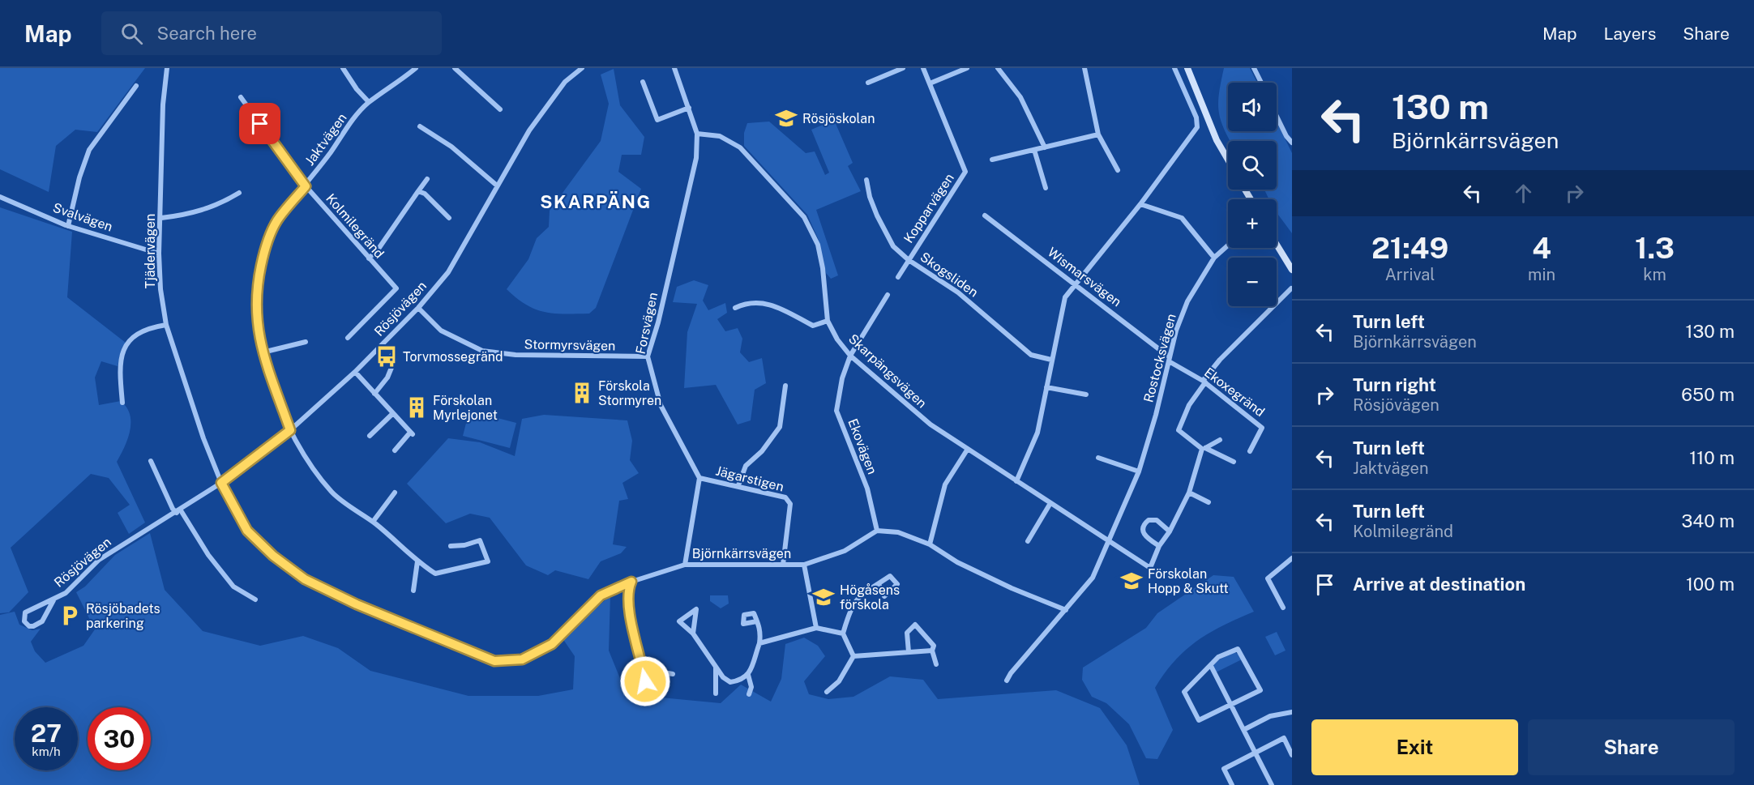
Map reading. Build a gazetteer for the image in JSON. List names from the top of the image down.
{
  "streets": {
    "street": [
      "Jaktvägen",
      "Kopparvägen",
      "Svalvägen",
      "Kolmilegränd",
      "Tjädervägen",
      "Skogsliden",
      "Wismarsvägen",
      "Rösjövägen",
      "Forsvägen",
      "Stormyrsvägen",
      "Rostocksvägen",
      "Skarpängsvägen",
      "Ekoxegränd",
      "Ekovägen",
      "Jägarstigen",
      "Björnkärrsvägen"
    ]
  },
  "crossings": [
    ["Jaktvägen", "Kolmilegränd"],
    ["Jaktvägen", "Rösjövägen"],
    ["Kopparvägen", "Skogsliden"],
    ["Svalvägen", "Tjädervägen"],
    ["Tjädervägen", "Rösjövägen"],
    ["Tjädervägen", "Björnkärrsvägen"],
    ["Wismarsvägen", "Rostocksvägen"],
    ["Wismarsvägen", "Ekoxegränd"],
    ["Rösjövägen", "Stormyrsvägen"],
    ["Rösjövägen", "Björnkärrsvägen"],
    ["Forsvägen", "Stormyrsvägen"],
    ["Forsvägen", "Skarpängsvägen"],
    ["Forsvägen", "Jägarstigen"],
    ["Rostocksvägen", "Skarpängsvägen"],
    ["Rostocksvägen", "Ekoxegränd"],
    ["Skarpängsvägen", "Ekovägen"],
    ["Ekovägen", "Björnkärrsvägen"],
    ["Jägarstigen", "Björnkärrsvägen"]
  ],
  "districts": ["SKARPÄNG"],
  "places": {
    "school or university": ["Rösjöskolan", "Förskolan Hopp & Skutt", "Högåsens förskola"],
    "bus stop": ["Torvmossegränd"],
    "building": ["Förskola Stormyren", "Förskolan Myrlejonet"],
    "parking": ["Rösjöbadets parkering"]
  },
  "page": {
    "header": "Map",
    "search": "Search here",
    "nav": ["Map", "Layers", "Share"],
    "turn": ["130 m", "Björnkärrsvägen"],
    "map_buttons": ["+", "−"],
    "eta": [
      "21:49",
      "Arrival",
      "4",
      "min",
      "1.3",
      "km"
    ],
    "list": [
      {
        "name": "Turn left",
        "note": "Björnkärrsvägen",
        "value": "130 m"
      },
      {
        "name": "Turn right",
        "note": "Rösjövägen",
        "value": "650 m"
      },
      {
        "name": "Turn left",
        "note": "Jaktvägen",
        "value": "110 m"
      },
      {
        "name": "Turn left",
        "note": "Kolmilegränd",
        "value": "340 m"
      },
      {
        "name": "Arrive at destination",
        "value": "100 m"
      }
    ],
    "speed": "27 km/h",
    "limit": "30",
    "buttons": ["Exit", "Share"]
  }
}
